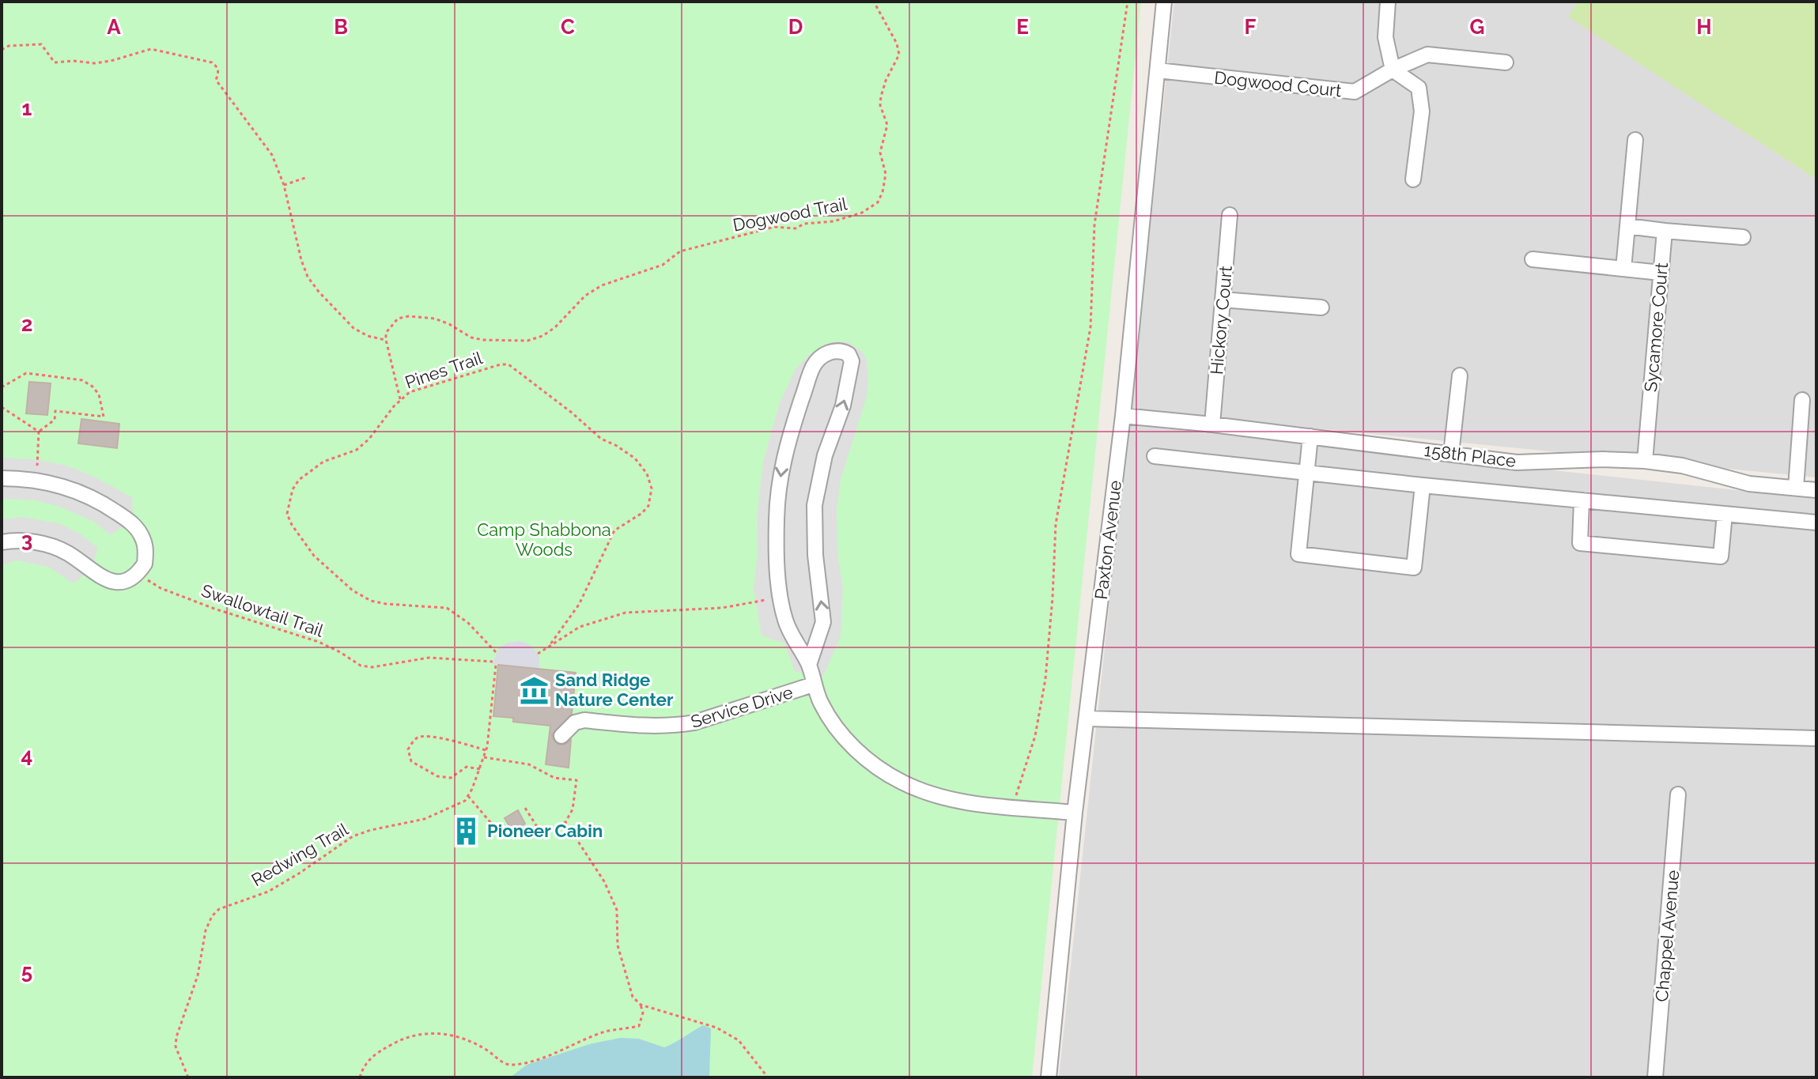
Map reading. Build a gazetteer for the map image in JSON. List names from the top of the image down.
{
  "streets": {
    "street": [
      "Dogwood Court",
      "Hickory Court",
      "Sycamore Court",
      "158th Place",
      "Paxton Avenue",
      "Service Drive",
      "Chappel Avenue"
    ],
    "path": [
      "Dogwood Trail",
      "Pines Trail",
      "Swallowtail Trail",
      "Redwing Trail"
    ]
  },
  "crossings": [
    ["Dogwood Court", "Paxton Avenue"],
    ["Hickory Court", "158th Place"],
    ["Sycamore Court", "158th Place"],
    ["158th Place", "Paxton Avenue"]
  ],
  "parks": ["Camp Shabbona Woods"],
  "places": {
    "museum": ["Sand Ridge Nature Center"],
    "building": ["Pioneer Cabin"]
  },
  "grid": {
    "columns": [
      "A",
      "B",
      "C",
      "D",
      "E",
      "F",
      "G",
      "H"
    ],
    "rows": [
      "1",
      "2",
      "3",
      "4",
      "5"
    ]
  }
}
